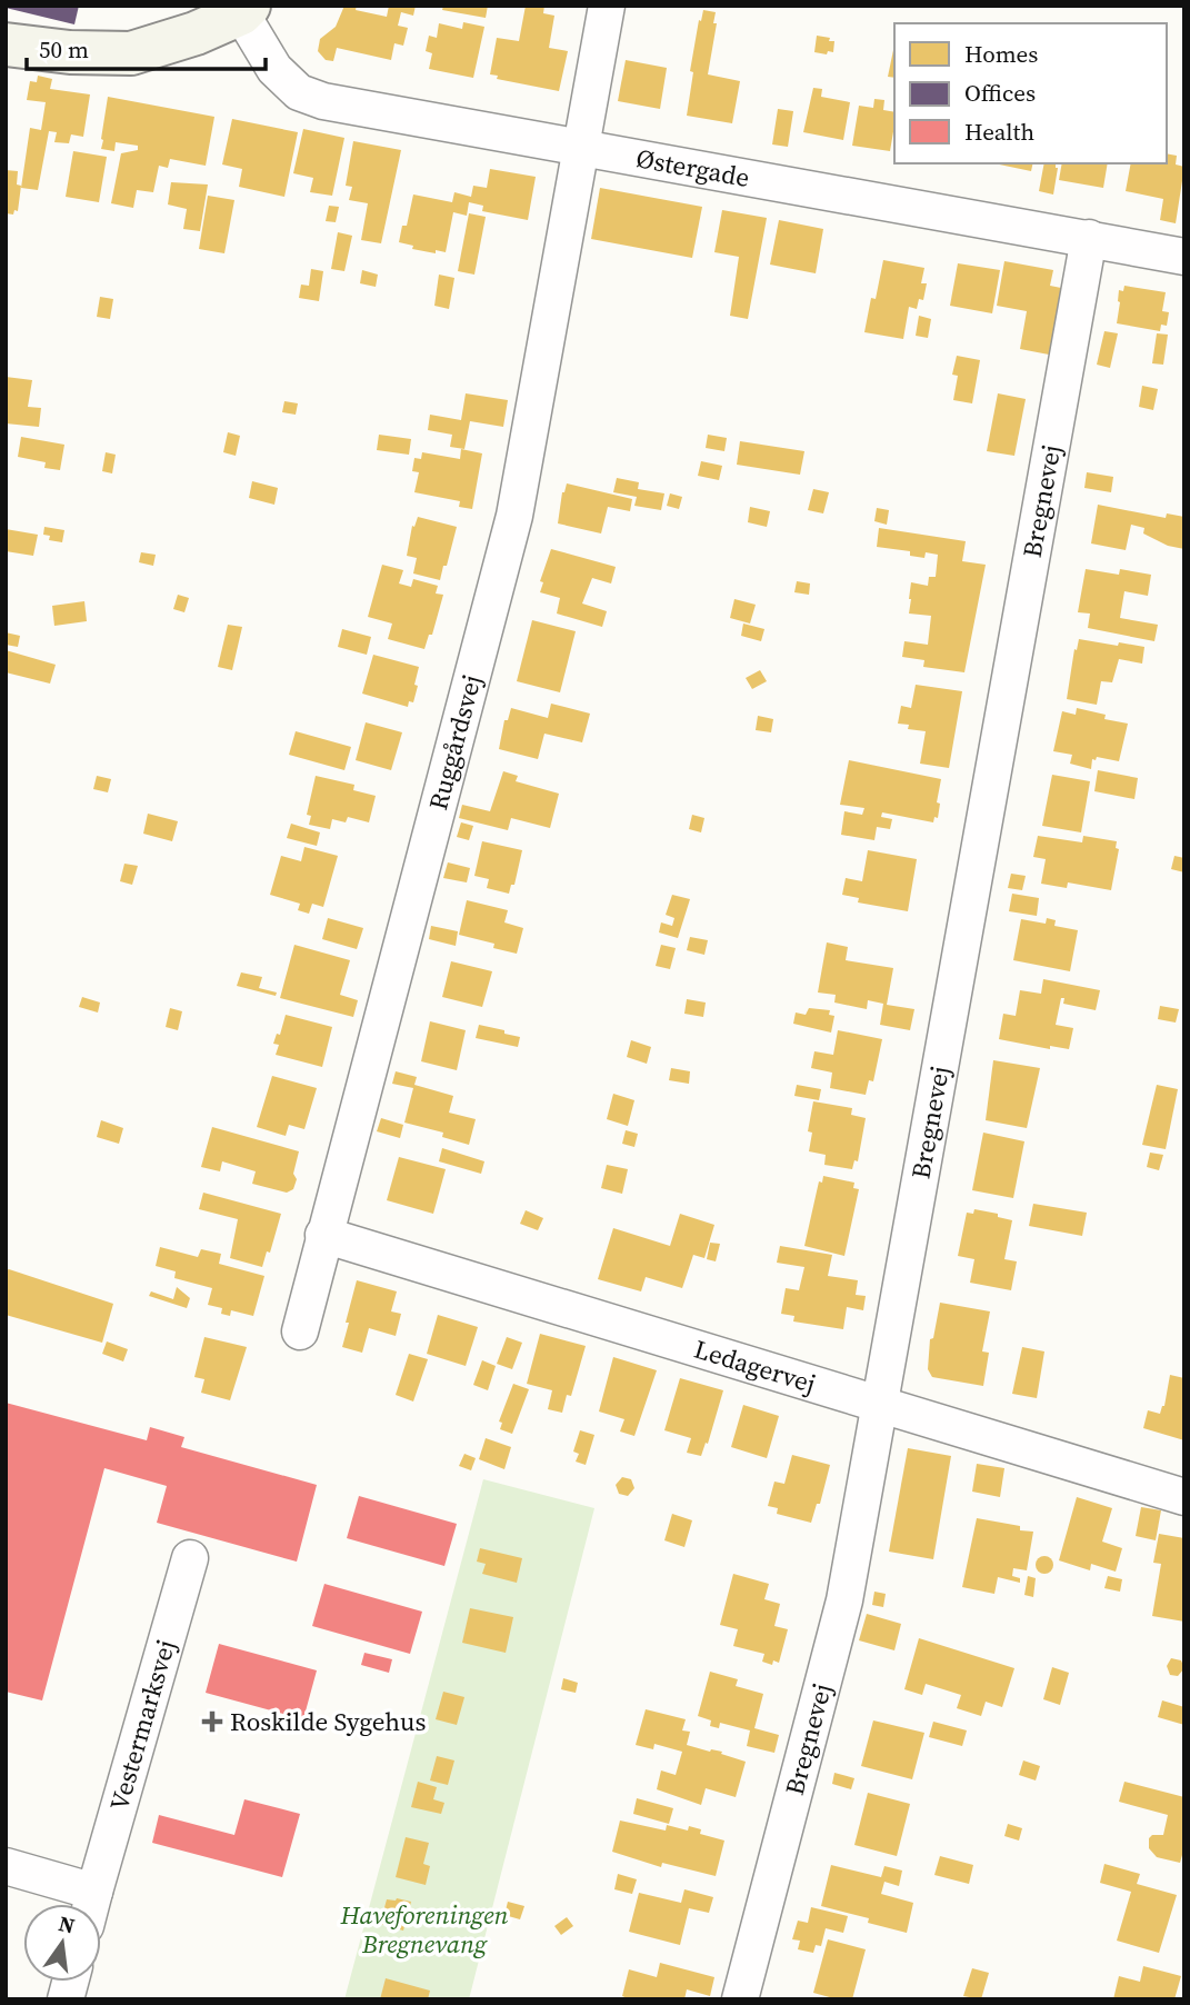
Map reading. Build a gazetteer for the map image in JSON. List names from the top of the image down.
{
  "streets": {
    "street": [
      "Østergade",
      "Bregnevej",
      "Ruggårdsvej",
      "Ledagervej",
      "Vestermarksvej"
    ]
  },
  "crossings": [
    ["Østergade", "Bregnevej"],
    ["Østergade", "Ruggårdsvej"],
    ["Bregnevej", "Ledagervej"],
    ["Ruggårdsvej", "Ledagervej"]
  ],
  "parks": ["Haveforeningen Bregnevang"],
  "places": {
    "health": ["Roskilde Sygehus"]
  },
  "legend": ["Homes", "Offices", "Health"],
  "scale_bar": "50 m",
  "north": "top"
}
